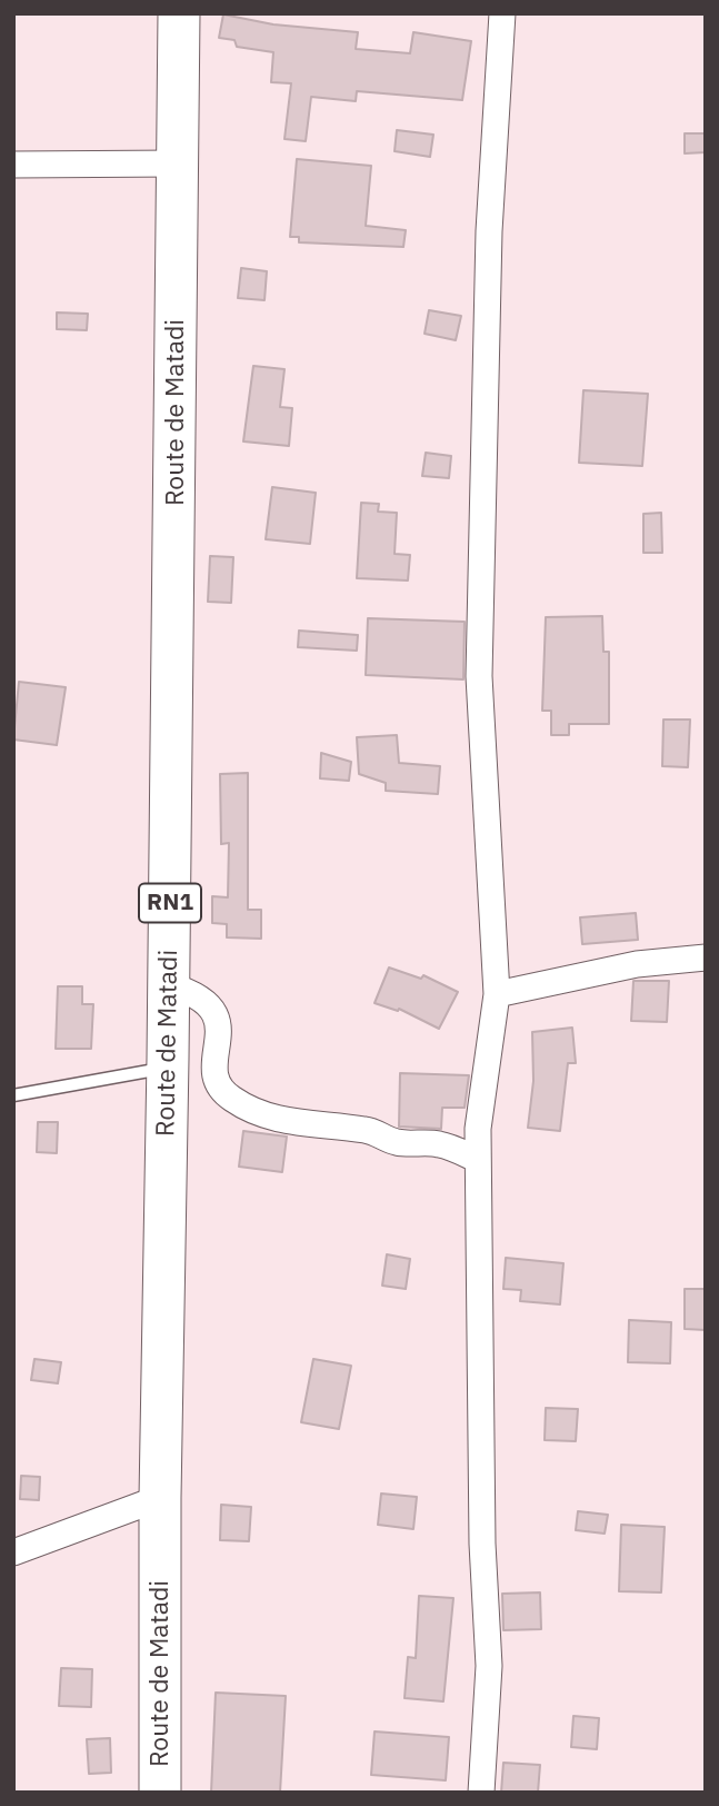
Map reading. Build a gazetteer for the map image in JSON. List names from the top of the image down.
{
  "streets": {
    "highway": ["Route de Matadi", "RN1"]
  }
}
